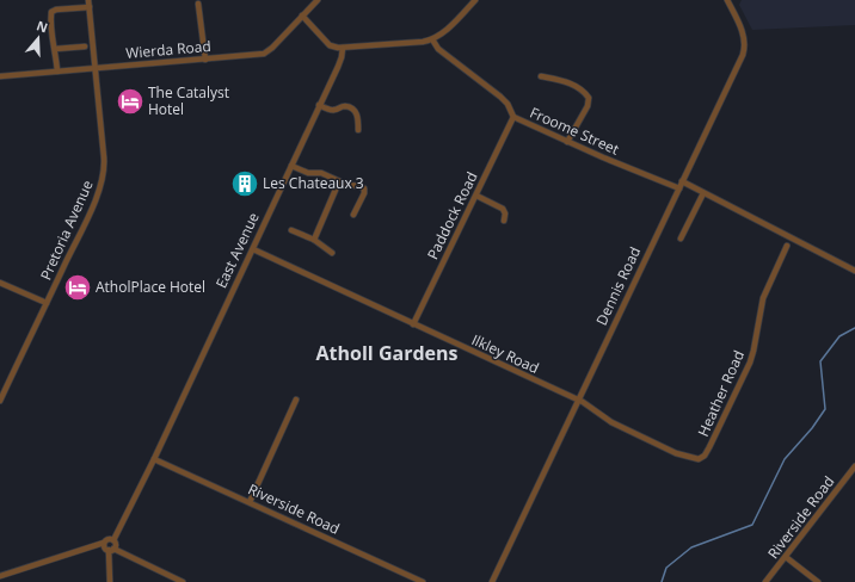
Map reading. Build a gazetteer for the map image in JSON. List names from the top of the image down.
{
  "streets": {
    "street": [
      "Wierda Road",
      "Froome Street",
      "Paddock Road",
      "Pretoria Avenue",
      "East Avenue",
      "Dennis Road",
      "Ilkley Road",
      "Heather Road",
      "Riverside Road"
    ]
  },
  "crossings": [
    ["Wierda Road", "Pretoria Avenue"],
    ["Froome Street", "Paddock Road"],
    ["Froome Street", "Dennis Road"],
    ["Paddock Road", "Ilkley Road"],
    ["East Avenue", "Ilkley Road"],
    ["East Avenue", "Riverside Road"],
    ["Dennis Road", "Ilkley Road"],
    ["Ilkley Road", "Heather Road"]
  ],
  "districts": ["Atholl Gardens"],
  "places": {
    "hotel": ["The Catalyst Hotel", "AtholPlace Hotel"],
    "building": ["Les Chateaux 3"]
  },
  "north": "top"
}
